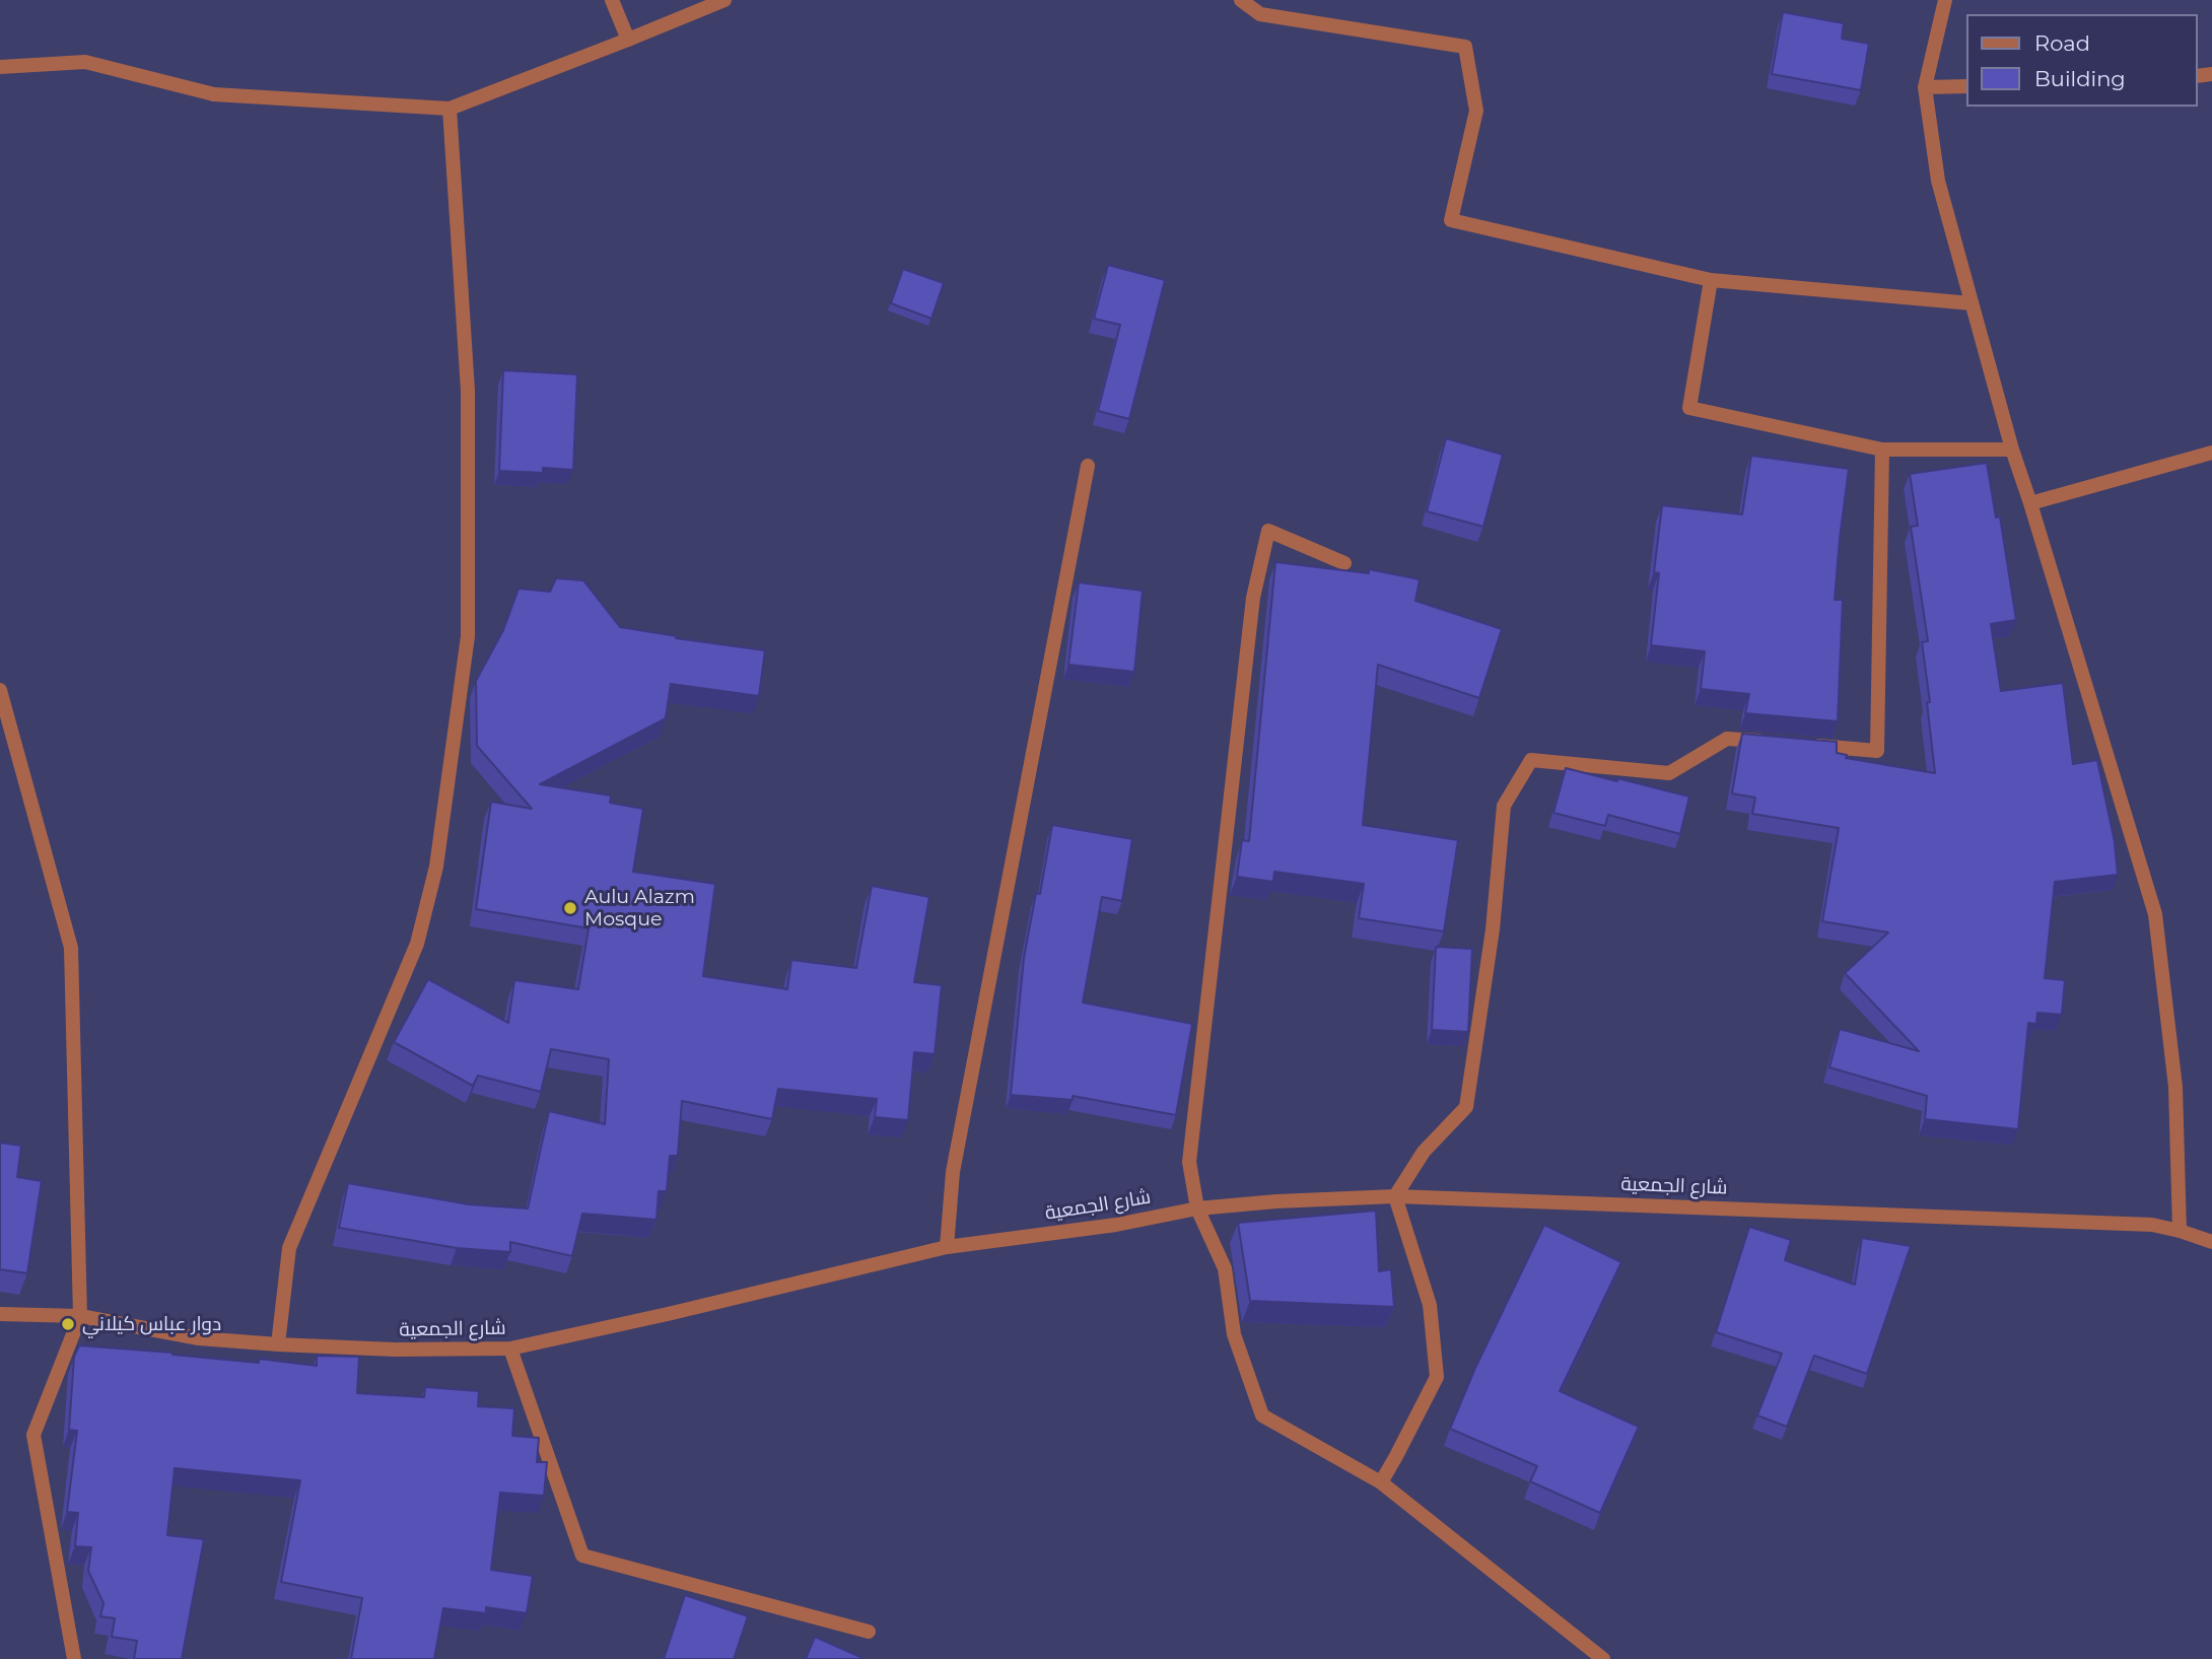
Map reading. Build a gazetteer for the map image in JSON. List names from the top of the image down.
{
  "streets": {
    "street": ["شارع الجمعية"]
  },
  "places": ["Aulu Alazm Mosque", "دوار عباس كيلاني"],
  "legend": ["Road", "Building"]
}
